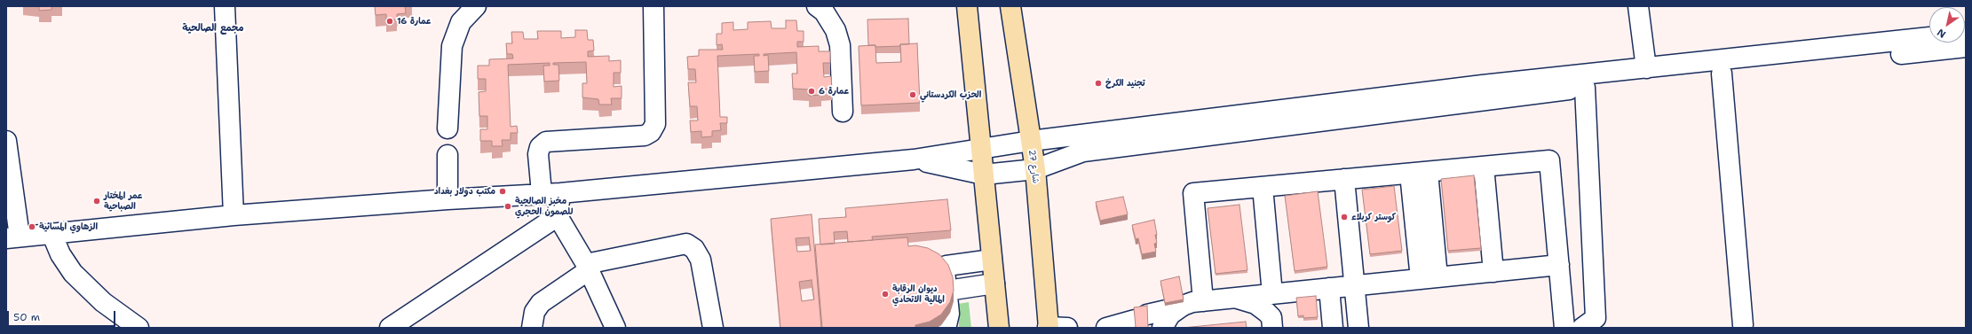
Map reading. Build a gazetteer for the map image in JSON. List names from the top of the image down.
{
  "streets": {
    "main road": ["شارع 27"]
  },
  "districts": ["مجمع الصالحية"],
  "places": [
    "عمارة 16",
    "تجنيد الكرخ",
    "عمارة 6",
    "الحزب الكردستاني",
    "مكتب دولار بغداد",
    "عمر المختار الصباحية",
    "مخبز الصالحية للصمون الحجري",
    "كوستر كربلاء",
    "الزهاوي المسائية",
    "ديوان الرقابة المالية الاتحادي"
  ],
  "scale_bar": "50 m",
  "north": "bottom left"
}
